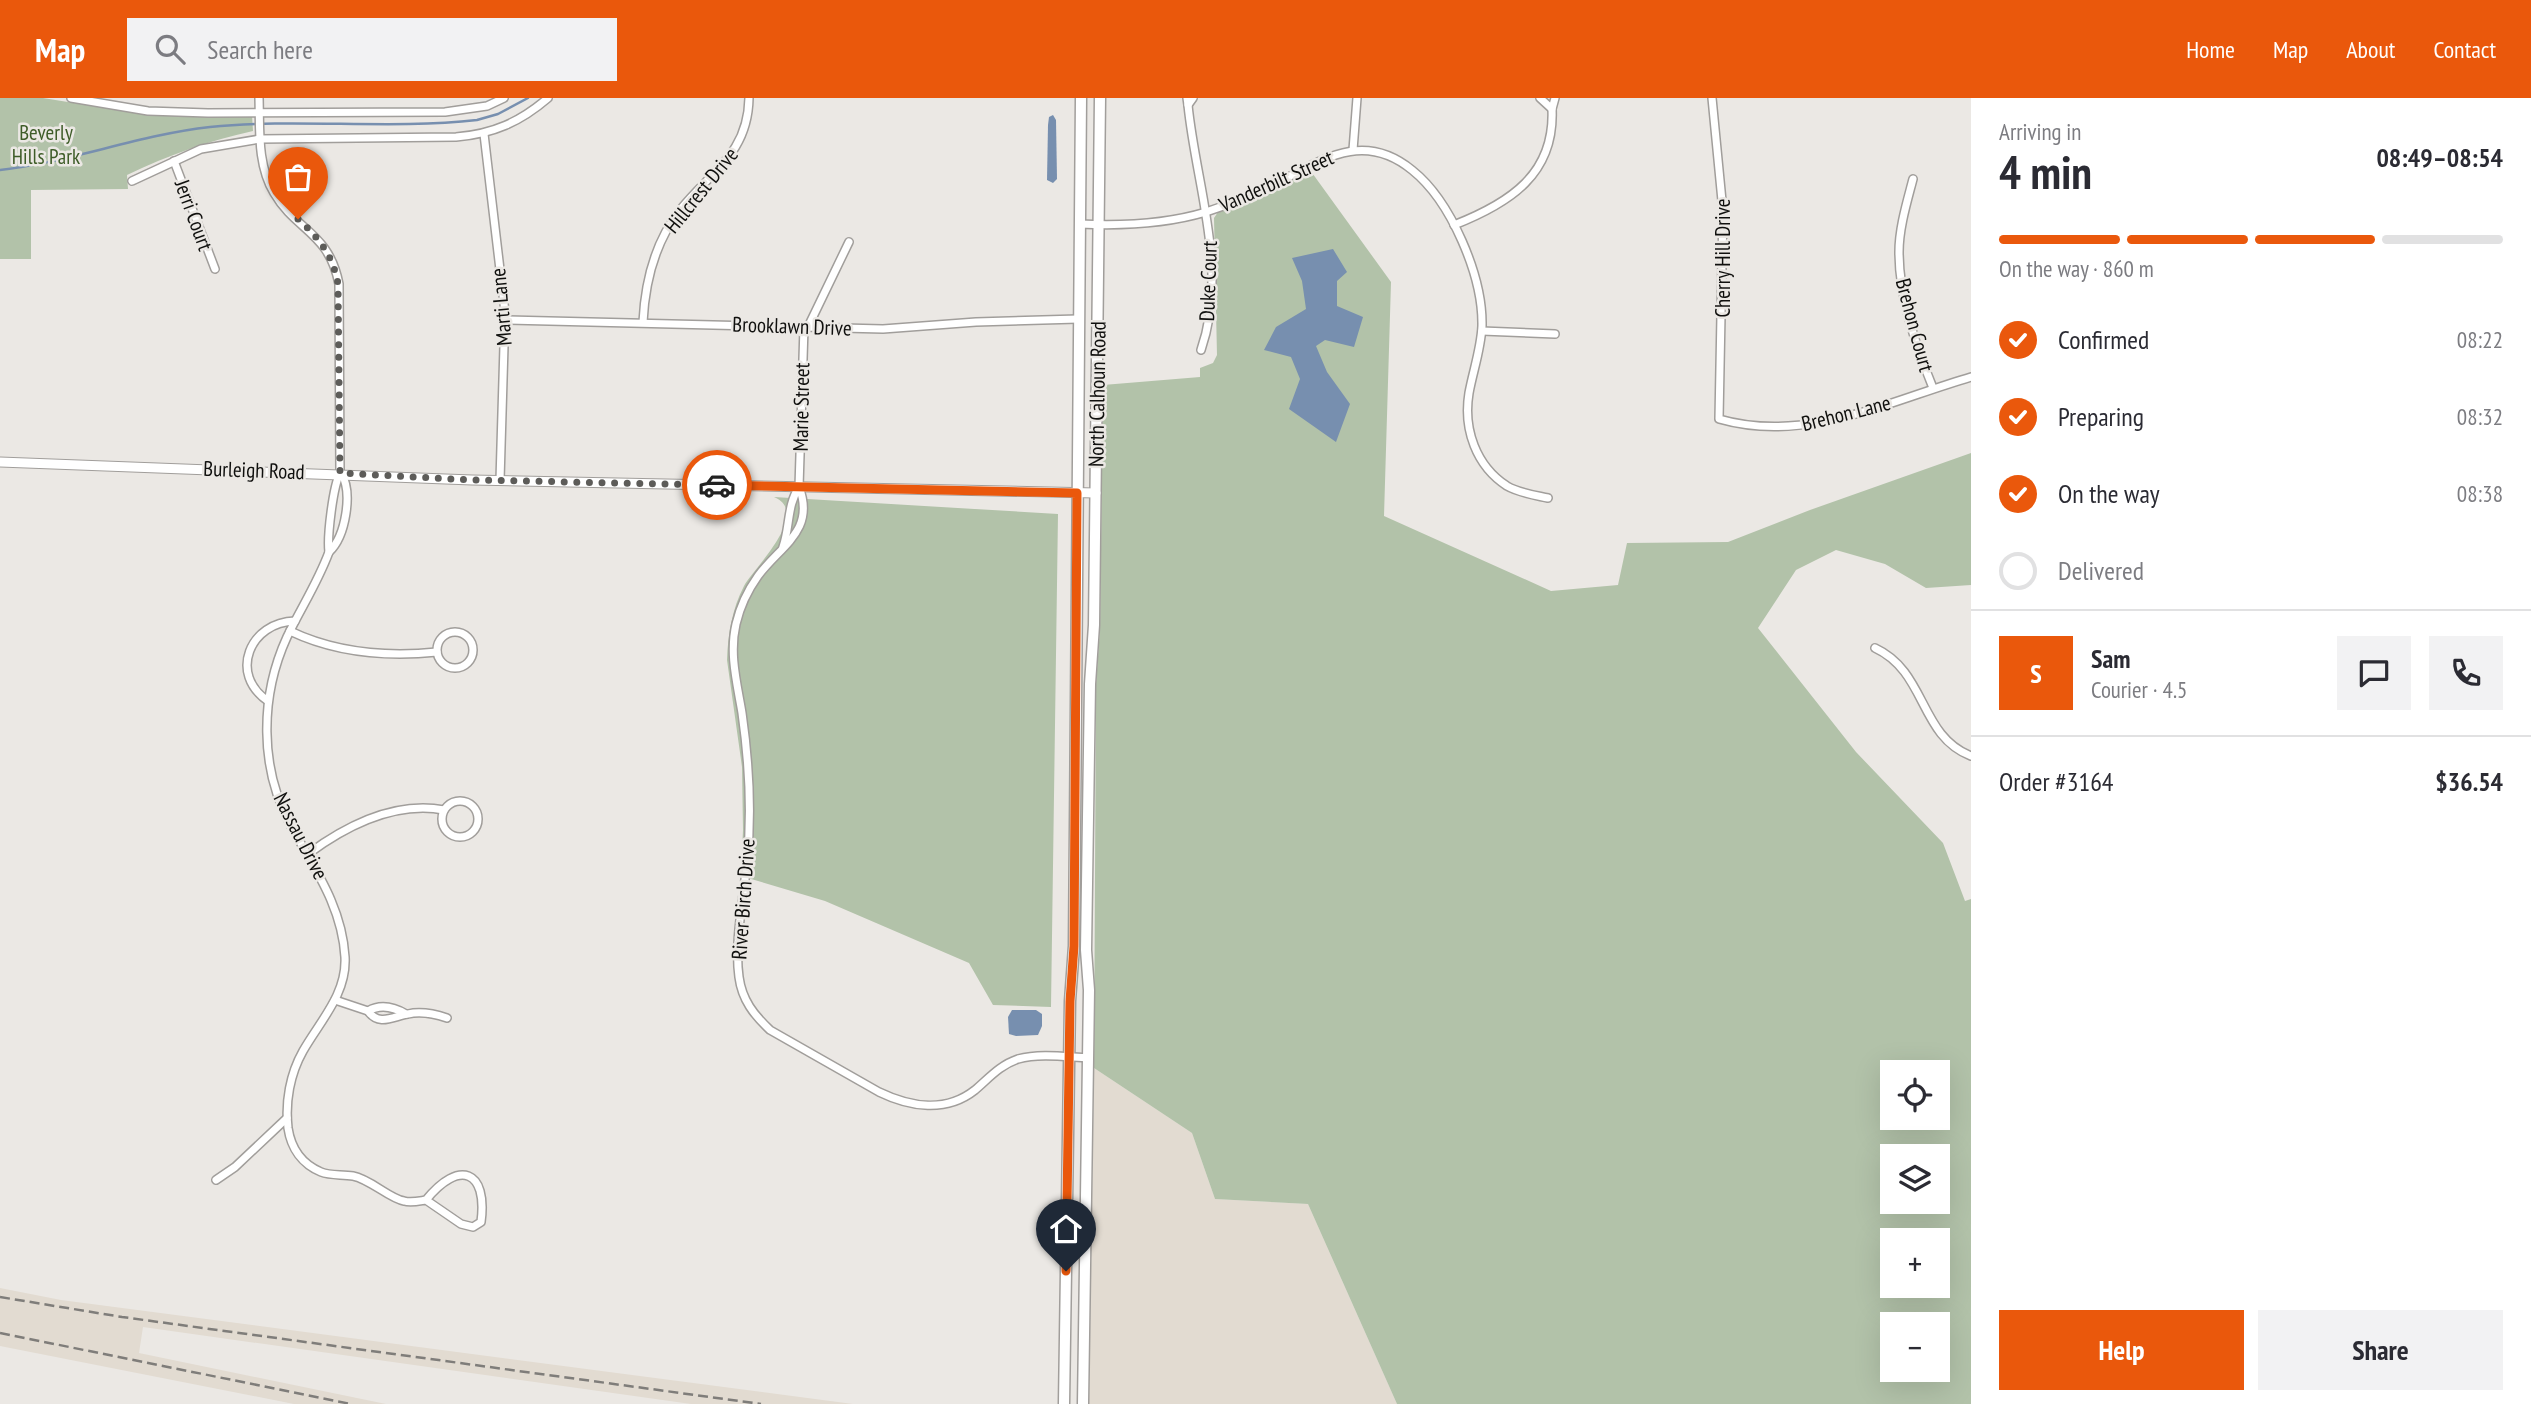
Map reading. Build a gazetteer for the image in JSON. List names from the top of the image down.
{
  "streets": {
    "main road": ["North Calhoun Road"],
    "street": [
      "Vanderbilt Street",
      "Hillcrest Drive",
      "Jerri Court",
      "Cherry Hill Drive",
      "Duke Court",
      "Marti Lane",
      "Brehon Court",
      "Brooklawn Drive",
      "Marie Street",
      "Brehon Lane",
      "Burleigh Road",
      "Nassau Drive",
      "River Birch Drive"
    ]
  },
  "crossings": [
    ["Vanderbilt Street", "Duke Court"],
    ["Vanderbilt Street", "North Calhoun Road"],
    ["Hillcrest Drive", "Brooklawn Drive"],
    ["Cherry Hill Drive", "Brehon Lane"],
    ["Marti Lane", "Brooklawn Drive"],
    ["Marti Lane", "Burleigh Road"],
    ["Brehon Court", "Brehon Lane"],
    ["Brooklawn Drive", "North Calhoun Road"],
    ["Brooklawn Drive", "Marie Street"],
    ["North Calhoun Road", "Burleigh Road"],
    ["North Calhoun Road", "River Birch Drive"],
    ["Marie Street", "Burleigh Road"],
    ["Marie Street", "River Birch Drive"],
    ["Burleigh Road", "Nassau Drive"],
    ["Burleigh Road", "River Birch Drive"]
  ],
  "parks": ["Beverly Hills Park"],
  "page": {
    "header": "Map",
    "search": "Search here",
    "nav": [
      "Home",
      "Map",
      "About",
      "Contact"
    ],
    "heading": ["4 min", "Arriving in", "08:49–08:54"],
    "panel": [
      "Sam",
      "Courier · 4.5",
      "Order #3164",
      "$36.54"
    ],
    "bar": "On the way · 860 m",
    "list": [
      ["Confirmed", "08:22"],
      ["Preparing", "08:32"],
      ["On the way", "08:38"],
      "Delivered"
    ],
    "round": "S",
    "map_buttons": ["+", "−"],
    "buttons": ["Help", "Share"]
  }
}
